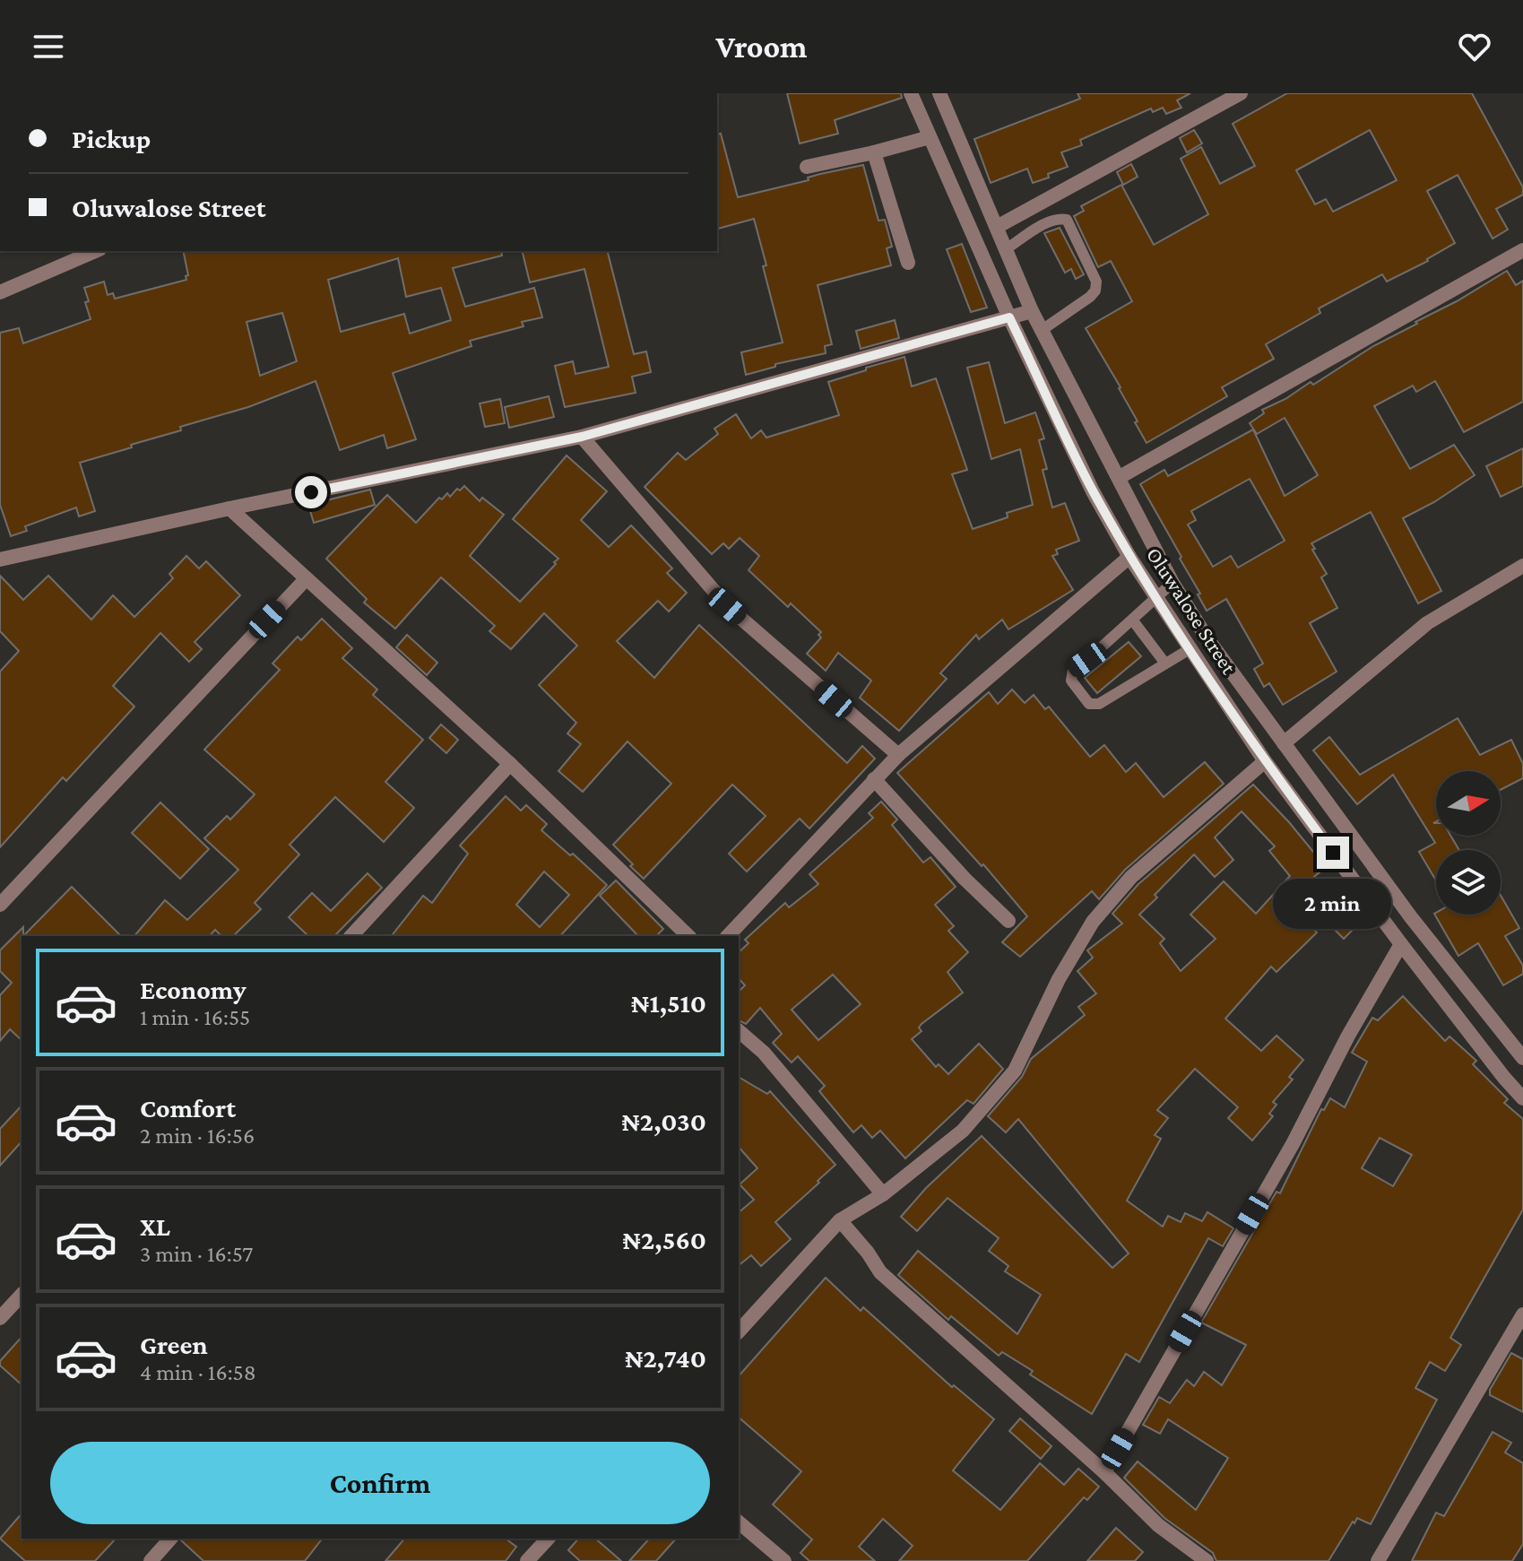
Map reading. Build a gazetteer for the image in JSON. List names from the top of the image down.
{
  "streets": {
    "street": ["Oluwalose Street"]
  },
  "north": "right",
  "page": {
    "header": "Vroom",
    "banner": ["Pickup", "Oluwalose Street"],
    "bubble": "2 min",
    "list": [
      {
        "name": "Economy",
        "note": "1 min · 16:55",
        "value": "₦1,510"
      },
      {
        "name": "Comfort",
        "note": "2 min · 16:56",
        "value": "₦2,030"
      },
      {
        "name": "XL",
        "note": "3 min · 16:57",
        "value": "₦2,560"
      },
      {
        "name": "Green",
        "note": "4 min · 16:58",
        "value": "₦2,740"
      }
    ],
    "buttons": "Confirm"
  }
}
